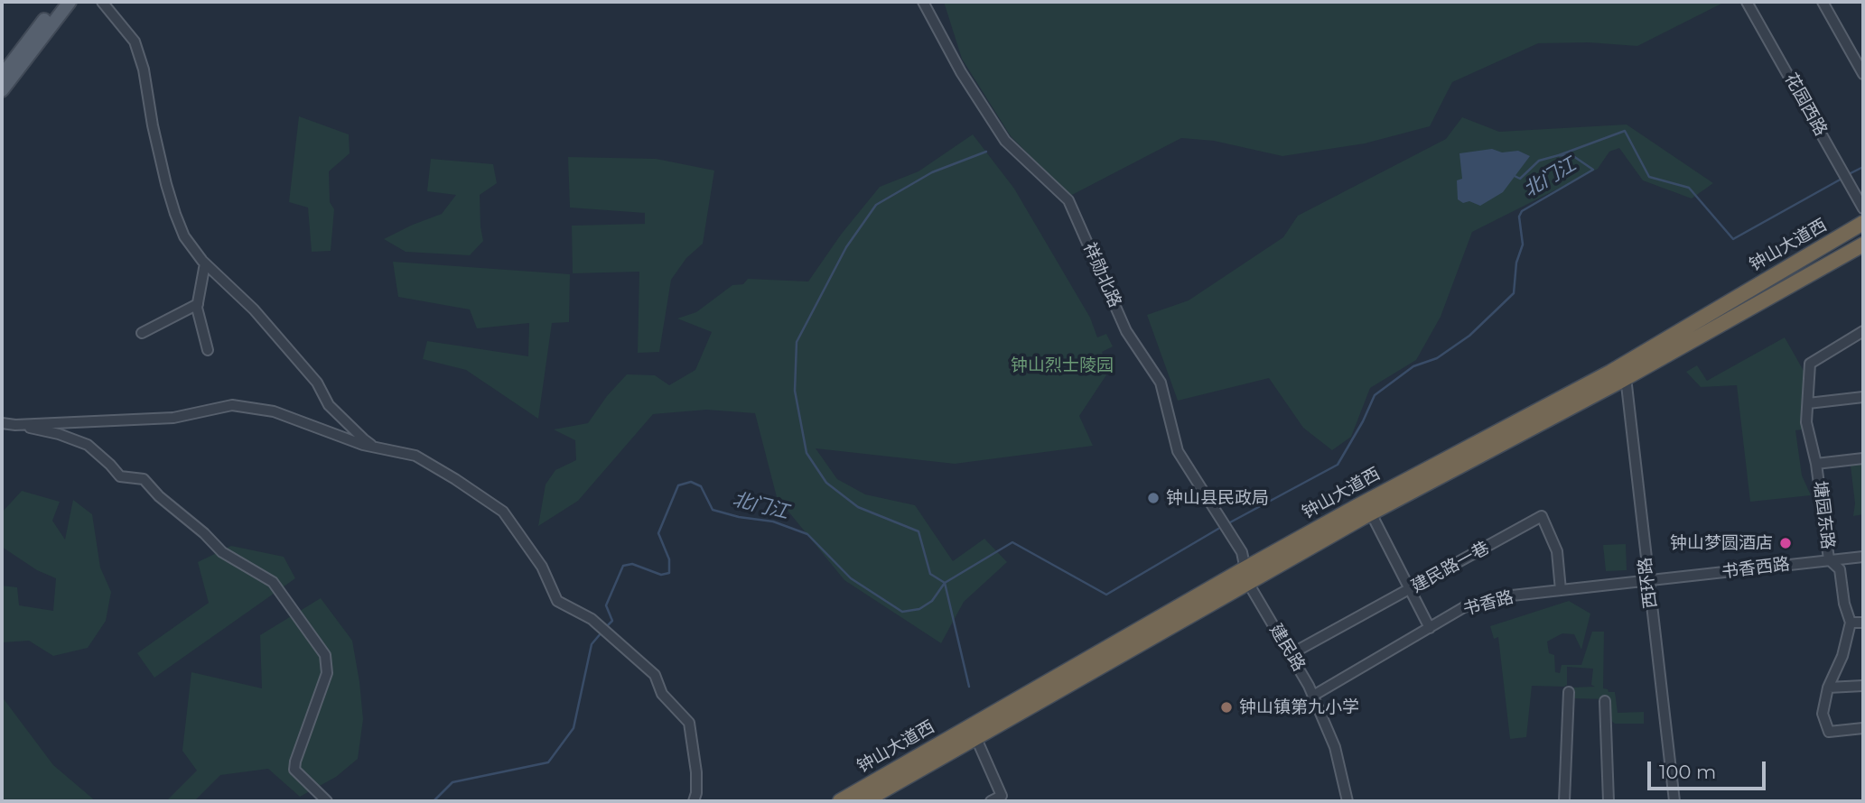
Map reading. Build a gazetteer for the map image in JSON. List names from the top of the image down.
{
  "streets": {
    "highway": ["钟山大道西"],
    "street": [
      "花园西路",
      "祥勋北路",
      "塘园东路",
      "建民路一巷",
      "书香西路",
      "西环路",
      "书香路",
      "建民路"
    ]
  },
  "crossings": [
    ["钟山大道西", "祥勋北路"],
    ["钟山大道西", "西环路"],
    ["钟山大道西", "建民路"],
    ["祥勋北路", "建民路"],
    ["塘园东路", "书香西路"],
    ["建民路一巷", "书香路"],
    ["建民路一巷", "建民路"],
    ["书香西路", "西环路"],
    ["书香西路", "书香路"],
    ["西环路", "书香路"],
    ["书香路", "建民路"]
  ],
  "water": ["北门江"],
  "parks": ["钟山烈士陵园"],
  "places": ["钟山县民政局", "钟山梦圆酒店", "钟山镇第九小学"],
  "scale_bar": "100 m"
}
